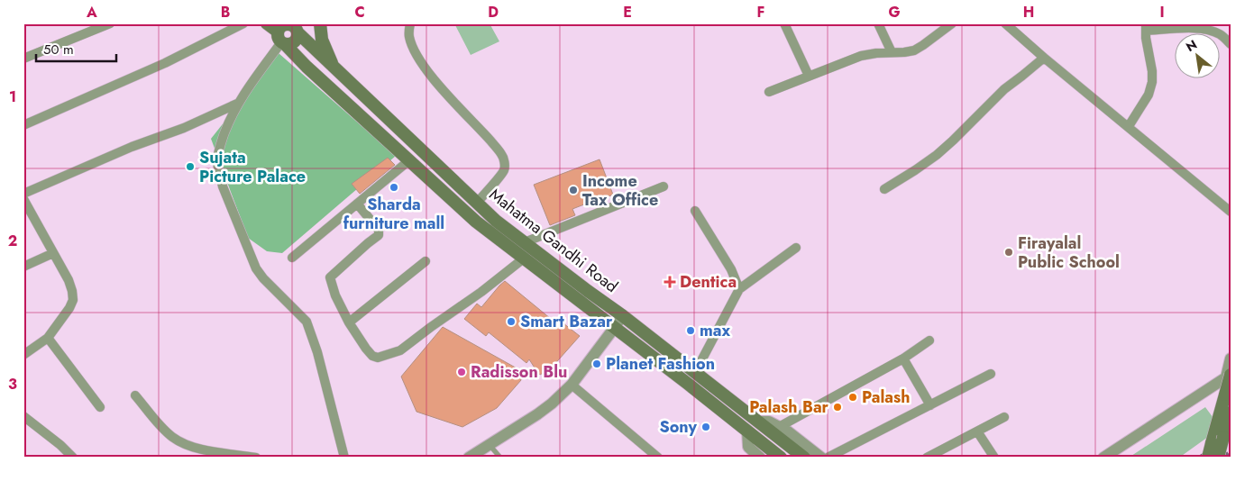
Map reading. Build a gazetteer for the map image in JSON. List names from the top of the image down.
{
  "streets": {
    "main road": ["Mahatma Gandhi Road"]
  },
  "places": {
    "other": [
      "Sujata Picture Palace",
      "Sharda furniture mall",
      "Income Tax Office",
      "Firayalal Public School",
      "Smart Bazar",
      "max",
      "Planet Fashion",
      "Radisson Blu",
      "Palash",
      "Palash Bar",
      "Sony"
    ],
    "health": ["Dentica"]
  },
  "scale_bar": "50 m",
  "north": "top left",
  "grid": {
    "columns": [
      "A",
      "B",
      "C",
      "D",
      "E",
      "F",
      "G",
      "H",
      "I"
    ],
    "rows": ["1", "2", "3"]
  }
}
